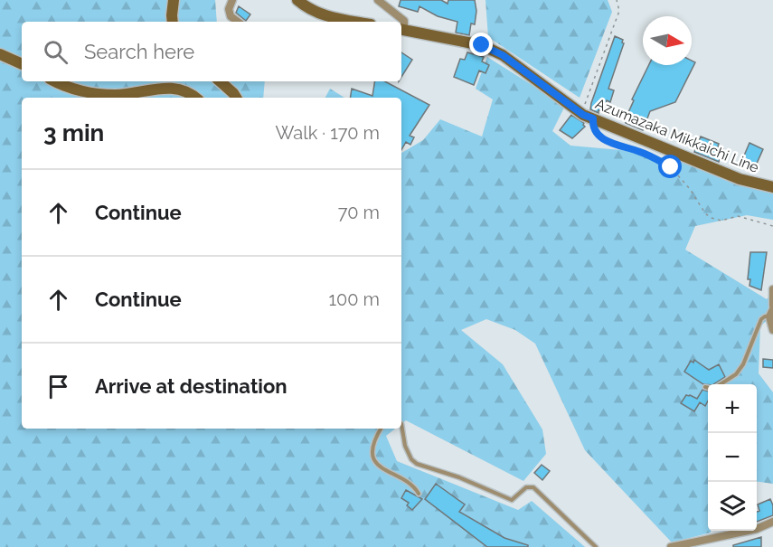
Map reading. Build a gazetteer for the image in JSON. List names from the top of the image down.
{
  "streets": {
    "main road": ["Azumazaka Mikkaichi Line"]
  },
  "north": "right",
  "page": {
    "search": "Search here",
    "heading": ["3 min", "Walk · 170 m"],
    "list": [
      ["Continue", "70 m"],
      ["Continue", "100 m"],
      "Arrive at destination"
    ],
    "map_buttons": ["+", "−"]
  }
}
